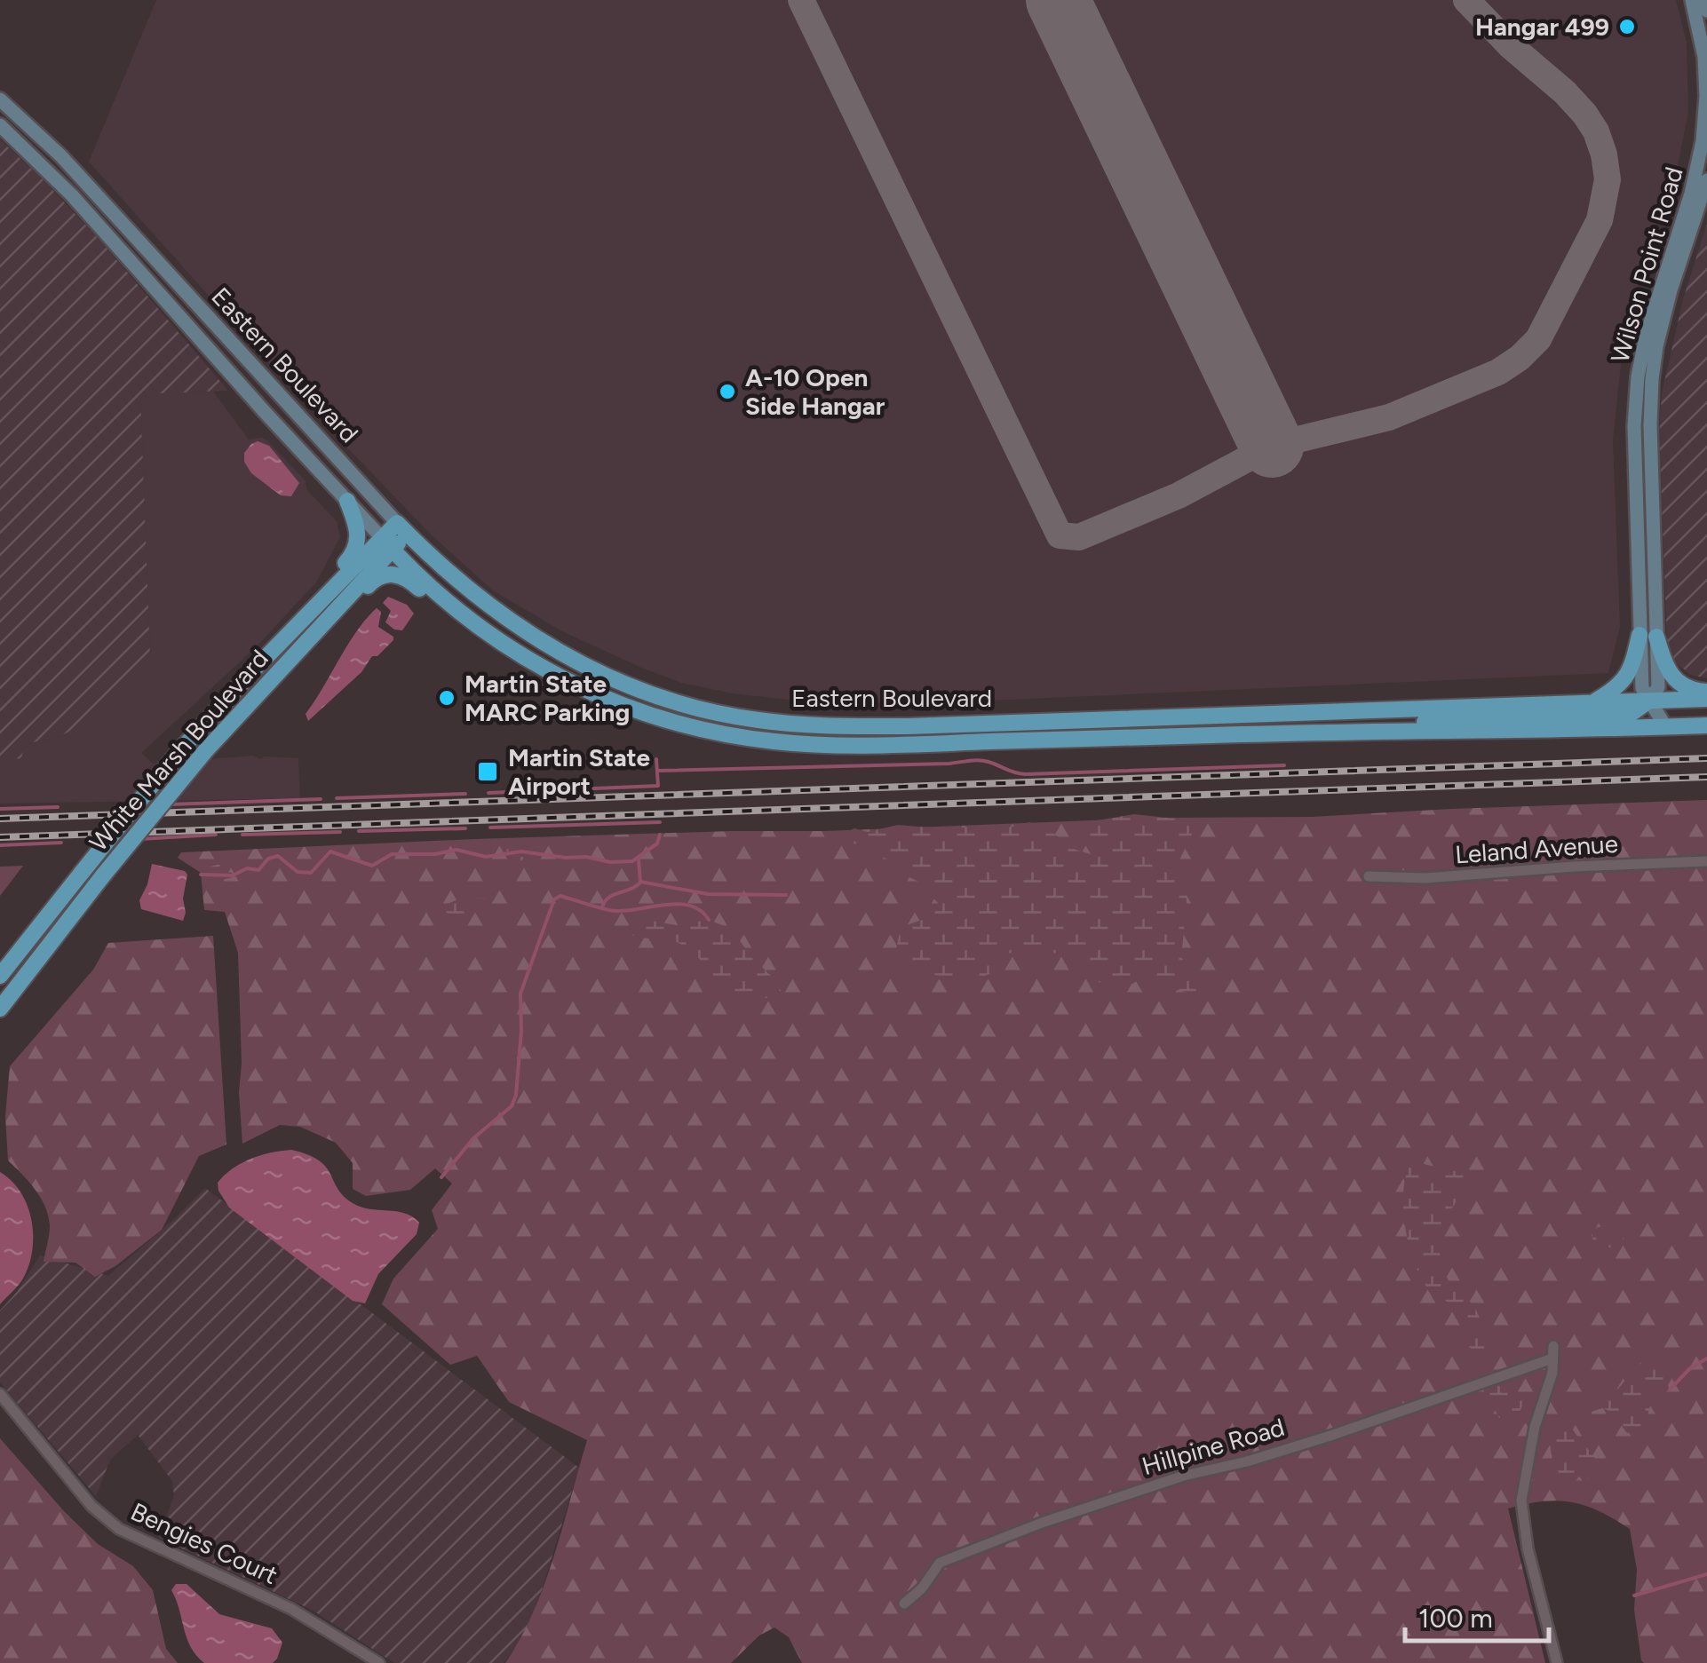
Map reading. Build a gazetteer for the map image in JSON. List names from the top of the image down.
{
  "streets": {
    "main road": ["Eastern Boulevard", "White Marsh Boulevard"],
    "street": [
      "Wilson Point Road",
      "Leland Avenue",
      "Hillpine Road",
      "Bengies Court"
    ]
  },
  "crossings": [
    ["Wilson Point Road", "Eastern Boulevard"],
    ["Eastern Boulevard", "White Marsh Boulevard"]
  ],
  "places": {
    "other": ["Hangar 499", "A-10 Open Side Hangar", "Martin State MARC Parking"],
    "transit": ["Martin State Airport"]
  },
  "scale_bar": "100 m"
}
